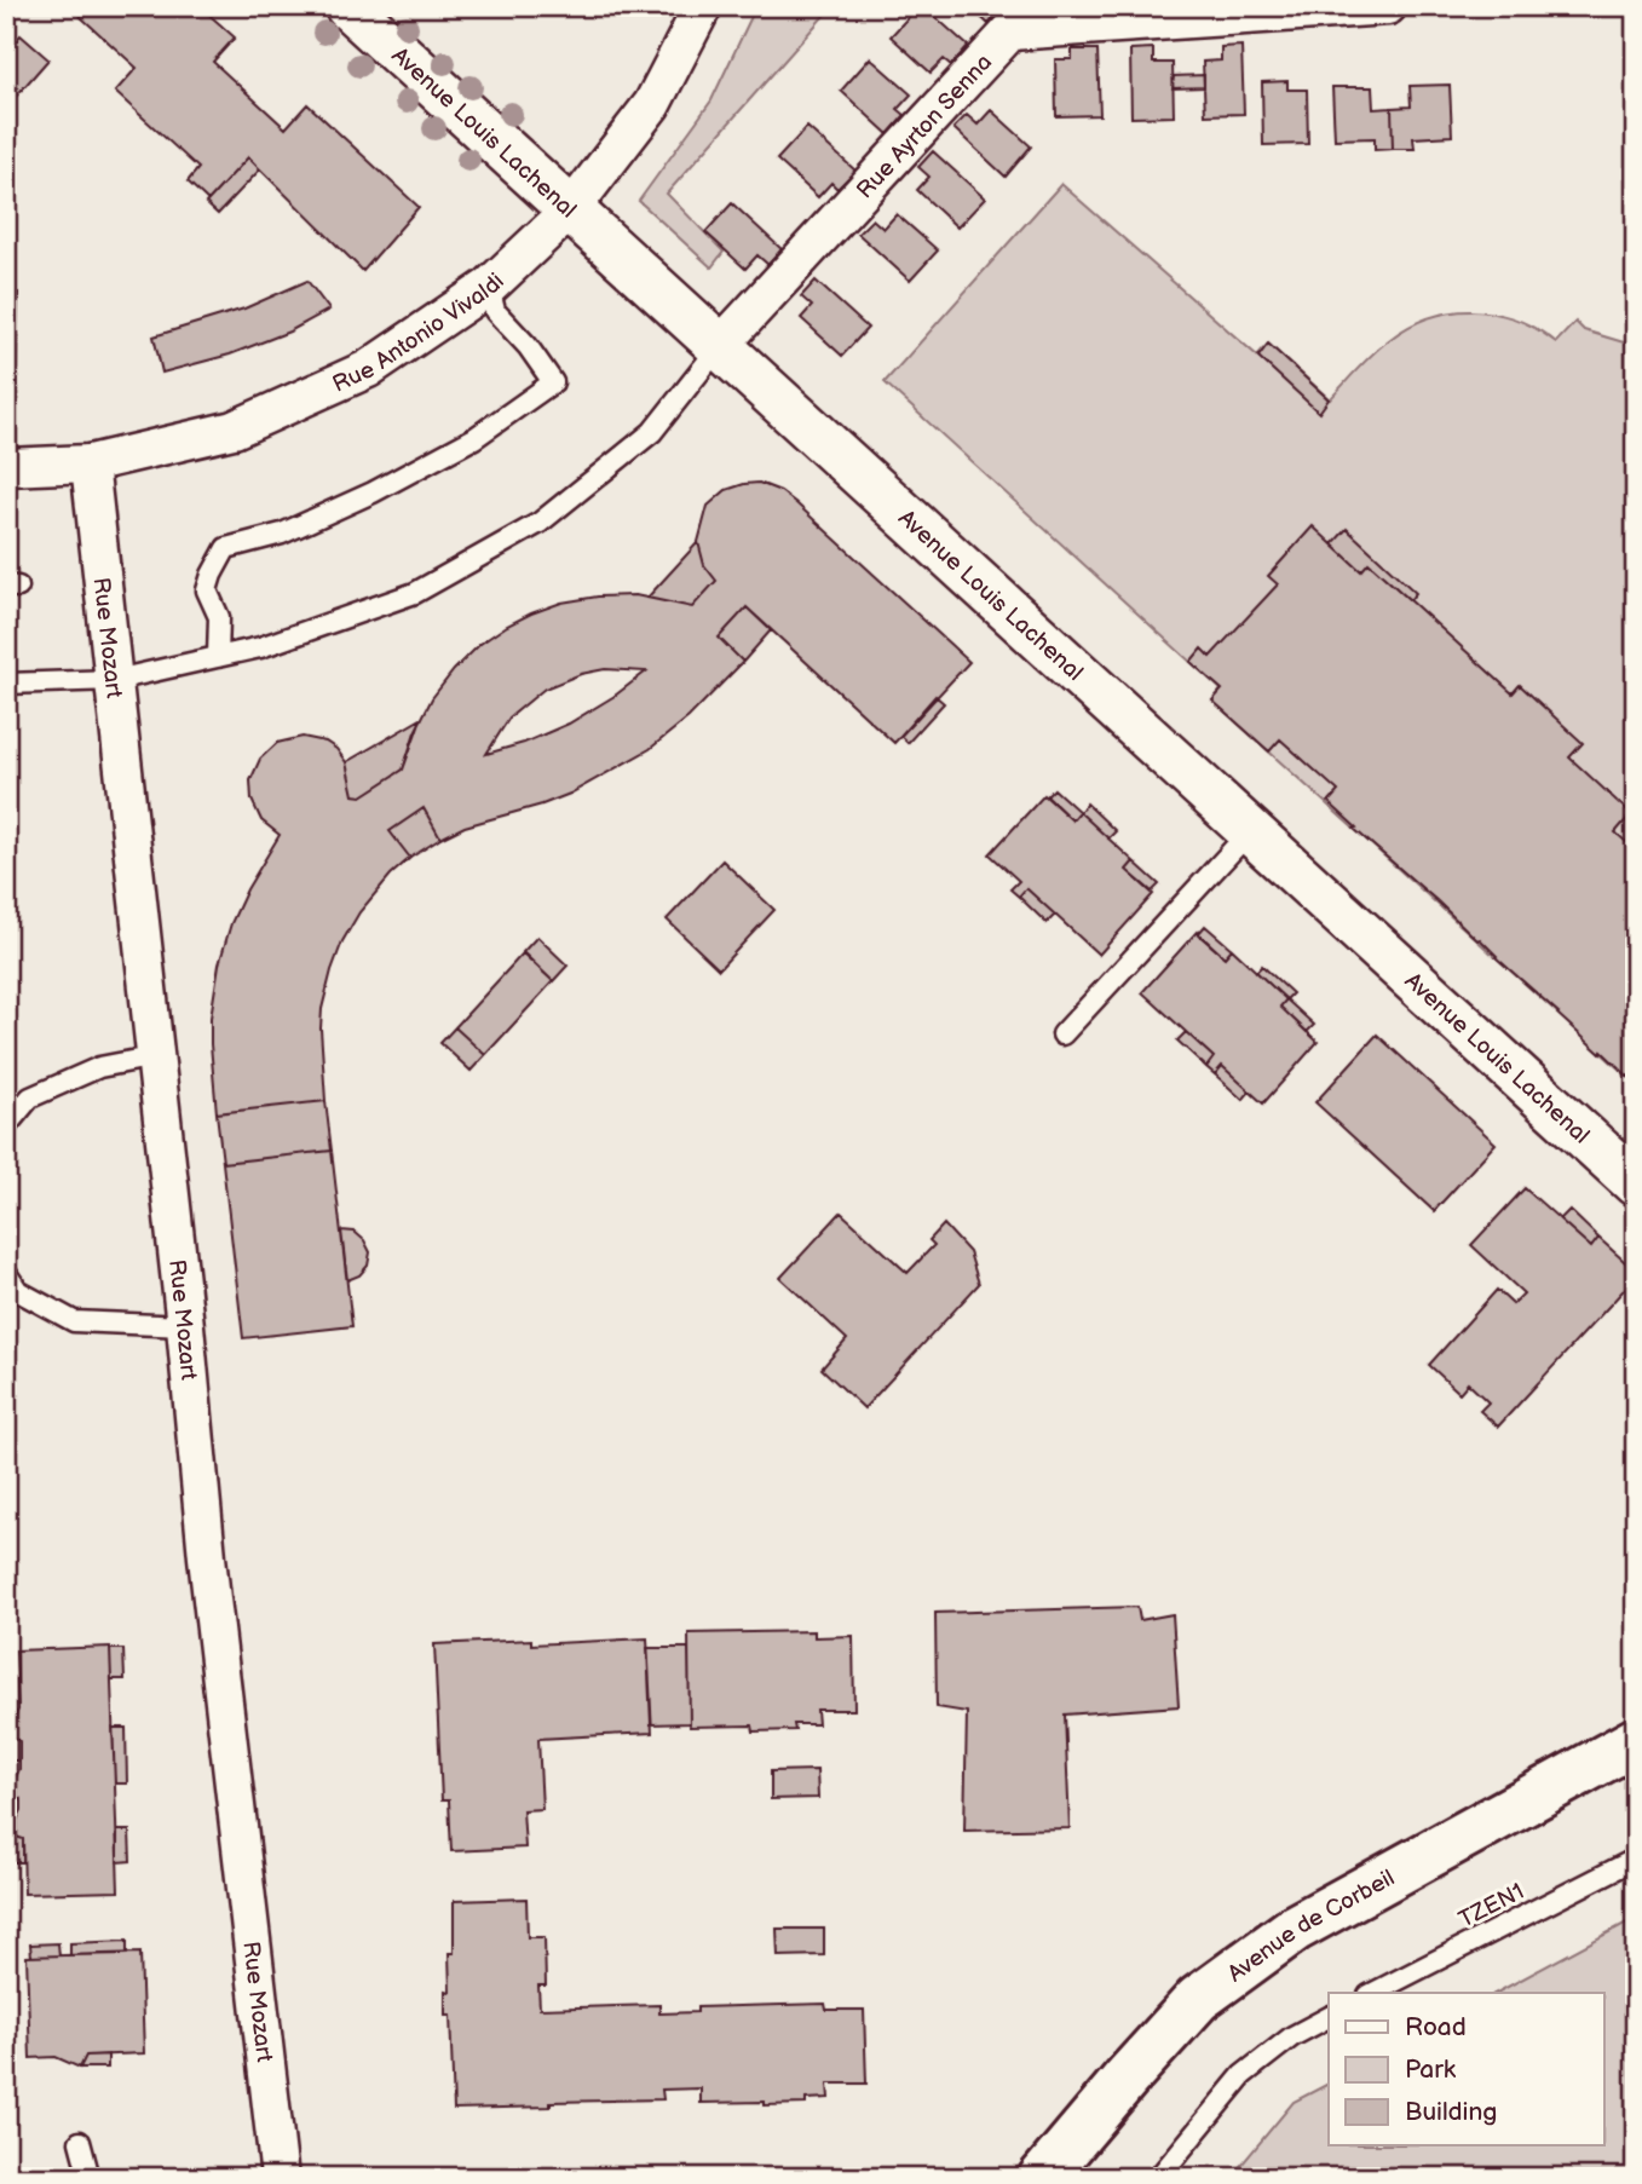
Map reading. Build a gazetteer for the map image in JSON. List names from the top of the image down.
{
  "streets": {
    "main road": ["Avenue de Corbeil"],
    "street": [
      "Rue Ayrton Senna",
      "Avenue Louis Lachenal",
      "Rue Antonio Vivaldi",
      "Rue Mozart"
    ],
    "lane": ["TZEN1"]
  },
  "crossings": [
    ["Rue Ayrton Senna", "Avenue Louis Lachenal"],
    ["Avenue Louis Lachenal", "Rue Antonio Vivaldi"],
    ["Rue Antonio Vivaldi", "Rue Mozart"]
  ],
  "legend": ["Road", "Park", "Building"]
}
